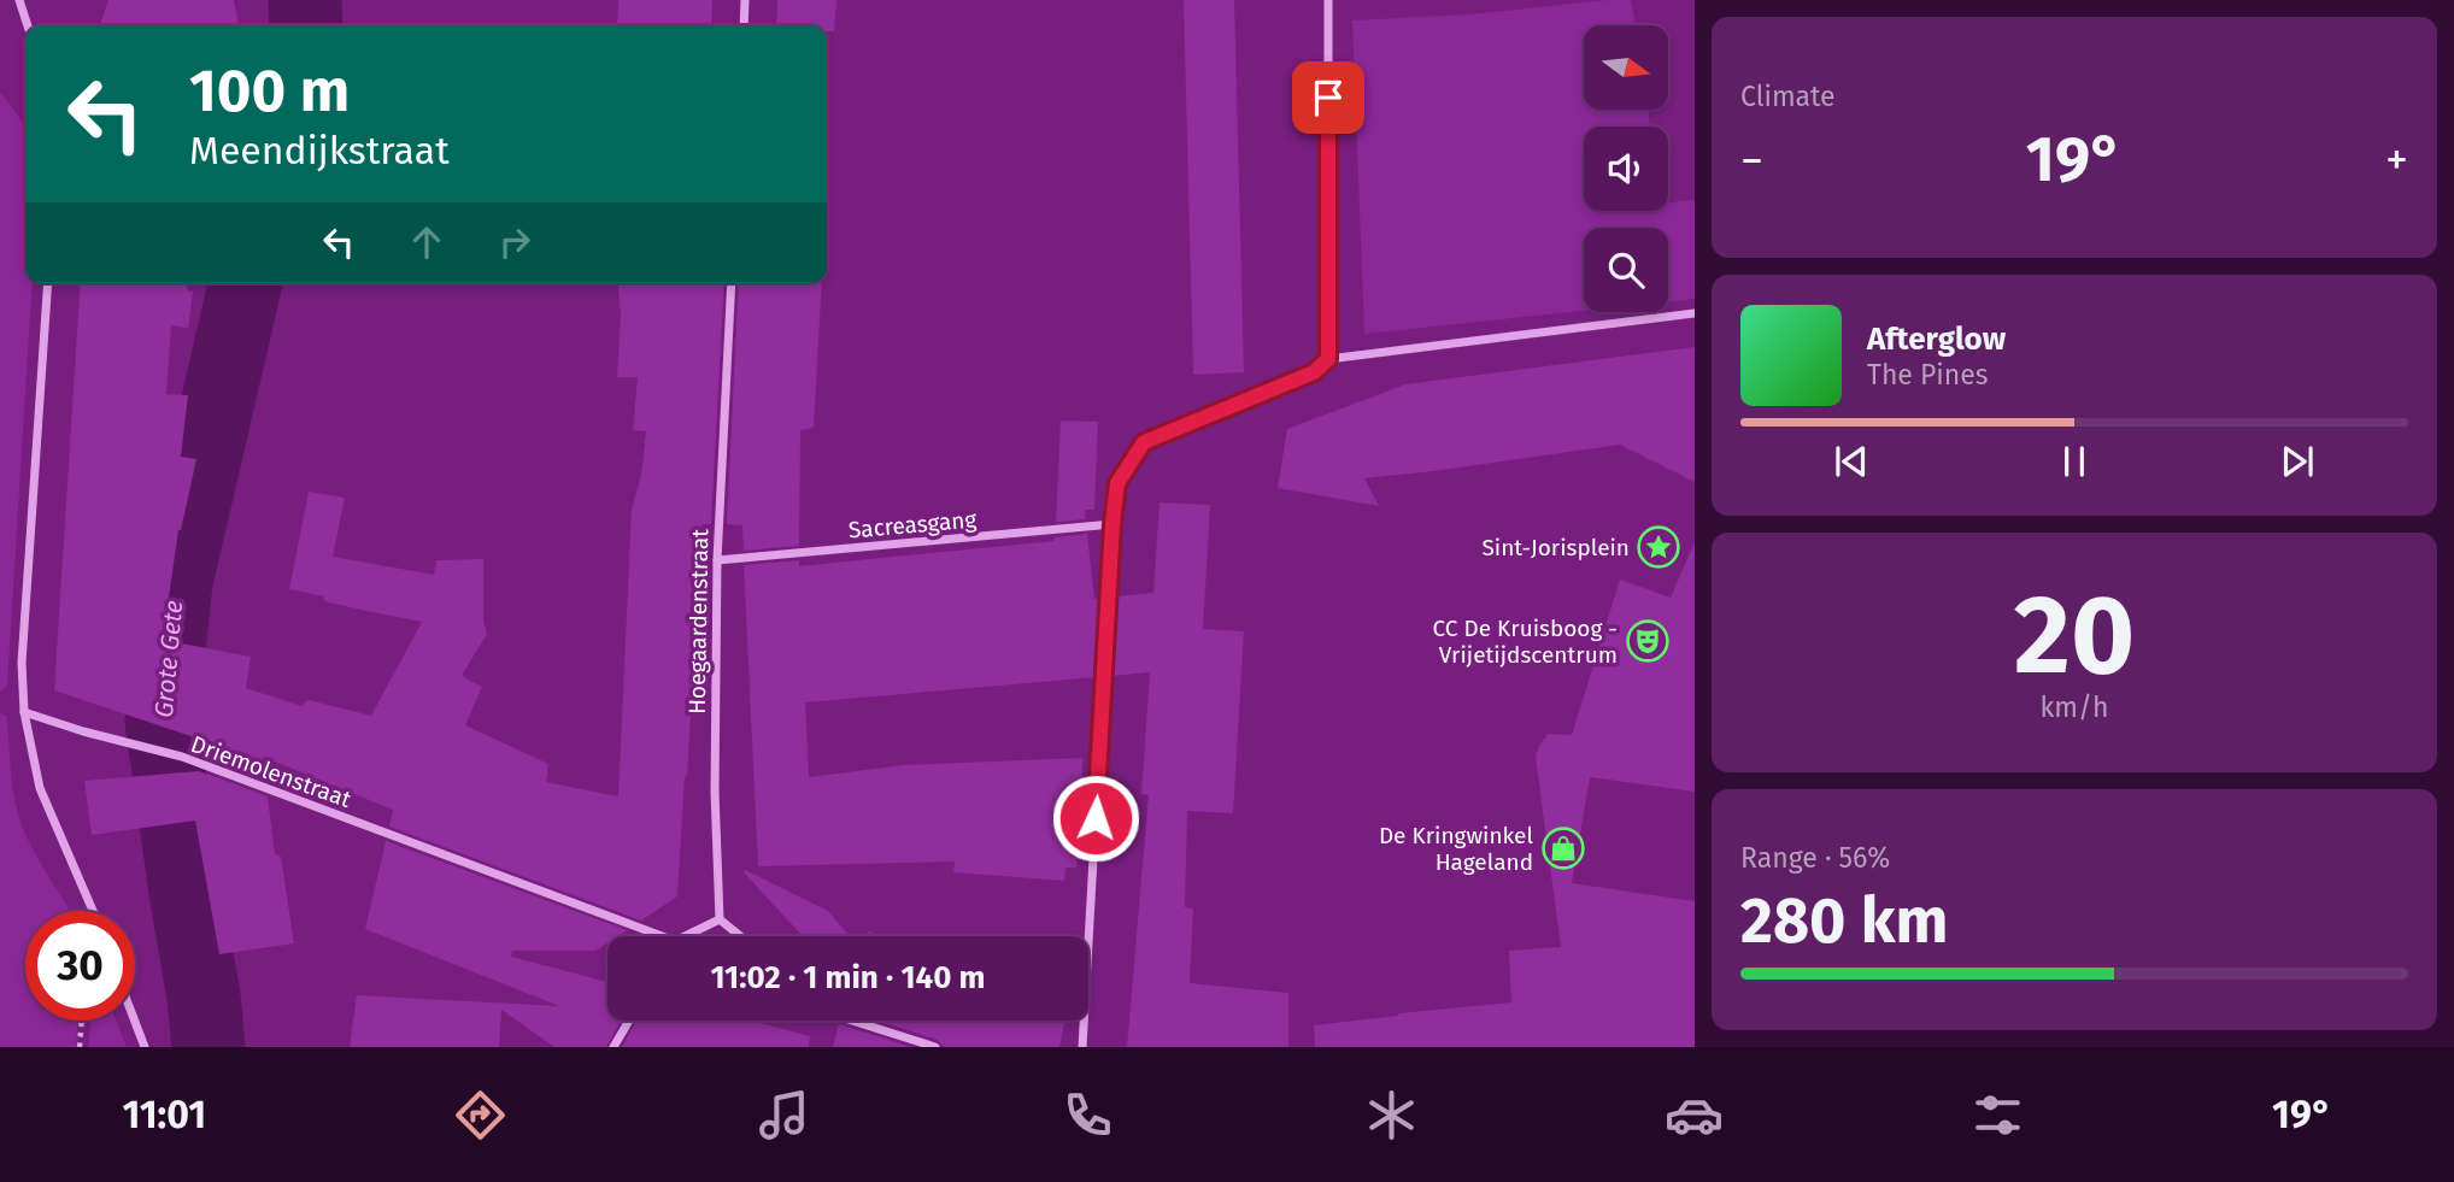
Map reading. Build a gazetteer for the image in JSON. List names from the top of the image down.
{
  "streets": {
    "street": ["Sacreasgang", "Hoegaardenstraat", "Driemolenstraat"]
  },
  "crossings": [
    ["Sacreasgang", "Hoegaardenstraat"],
    ["Hoegaardenstraat", "Driemolenstraat"]
  ],
  "water": ["Grote Gete"],
  "places": {
    "place": ["Sint-Jorisplein"],
    "theatre": ["CC De Kruisboog - Vrijetijdscentrum"],
    "shop": ["De Kringwinkel Hageland"]
  },
  "north": "right",
  "page": {
    "tile": [
      "Climate",
      ["20", "km/h"],
      ["Range · 56%", "280 km"]
    ],
    "turn": ["100 m", "Meendijkstraat"],
    "heat": ["−", "19°", "+"],
    "song": ["Afterglow", "The Pines"],
    "limit": "30",
    "trip": "11:02 · 1 min · 140 m",
    "tabs": ["11:01", "19°"]
  }
}
